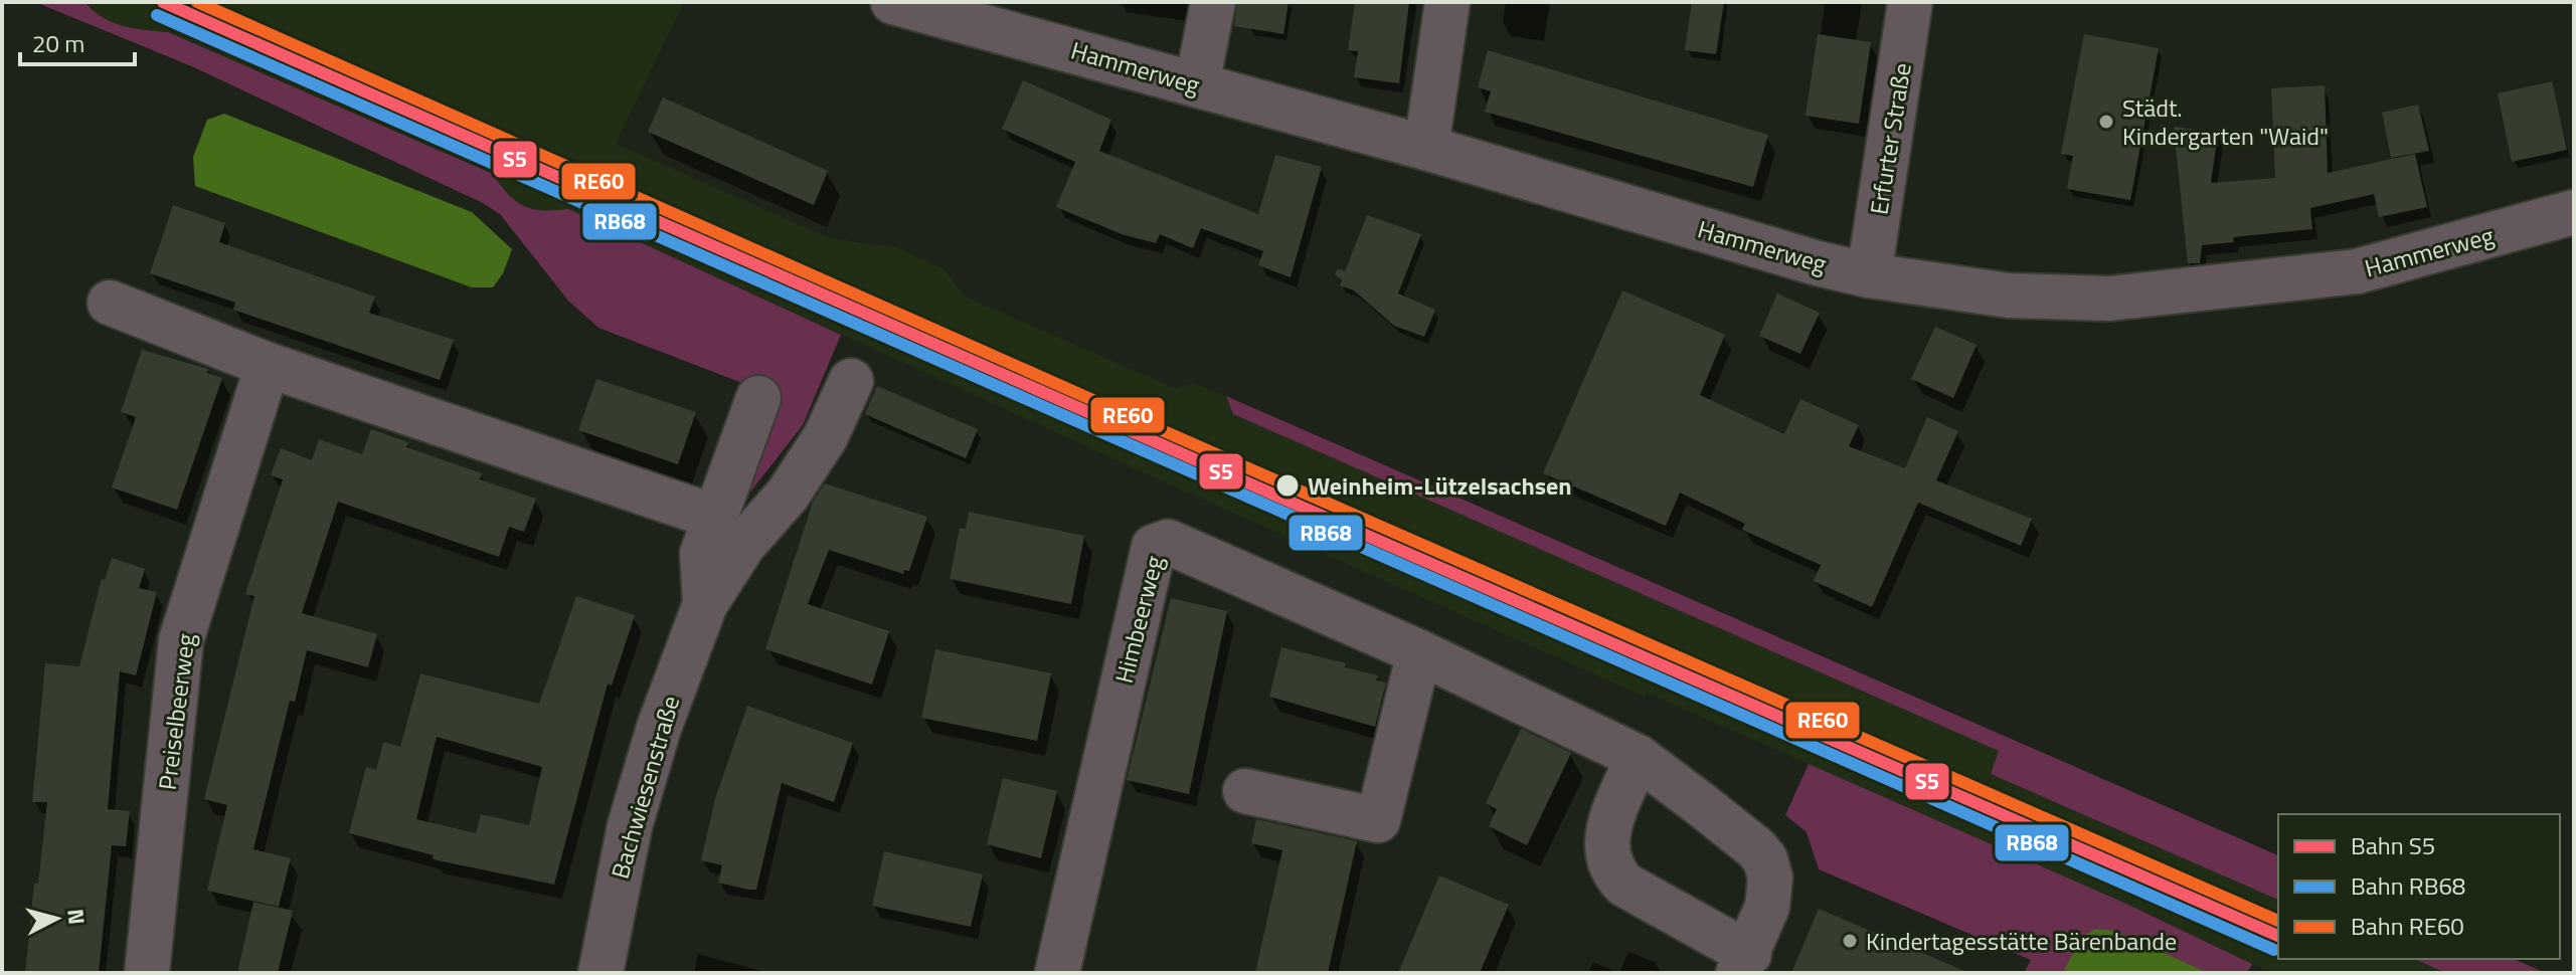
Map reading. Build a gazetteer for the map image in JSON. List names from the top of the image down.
{
  "streets": {
    "street": [
      "Hammerweg",
      "Erfurter Straße",
      "Himbeerweg",
      "Preiselbeerweg",
      "Bachwiesenstraße"
    ]
  },
  "crossings": [
    ["Hammerweg", "Erfurter Straße"]
  ],
  "places": ["Städt. Kindergarten \"Waid\"", "Weinheim-Lützelsachsen", "Kindertagesstätte Bärenbande"],
  "lines": ["rail line S5", "rail line RE60", "rail line RB68"],
  "legend": ["Bahn S5", "Bahn RB68", "Bahn RE60"],
  "scale_bar": "20 m",
  "north": "right"
}
